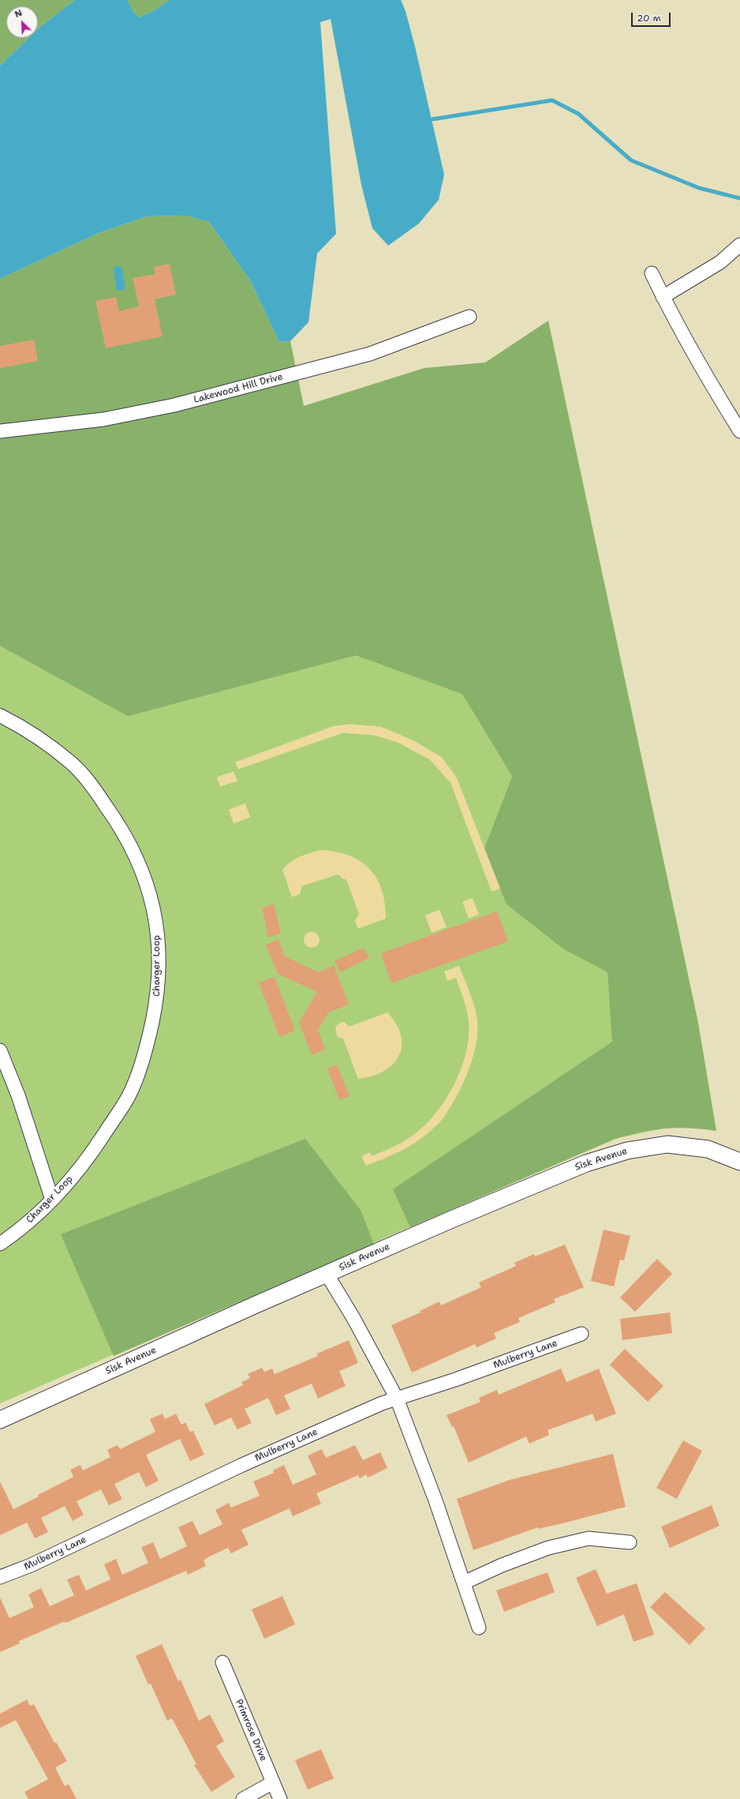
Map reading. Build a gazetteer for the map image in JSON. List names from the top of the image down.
{
  "streets": {
    "street": [
      "Lakewood Hill Drive",
      "Charger Loop",
      "Sisk Avenue",
      "Mulberry Lane",
      "Primrose Drive"
    ]
  },
  "scale_bar": "20 m",
  "north": "top left"
}
